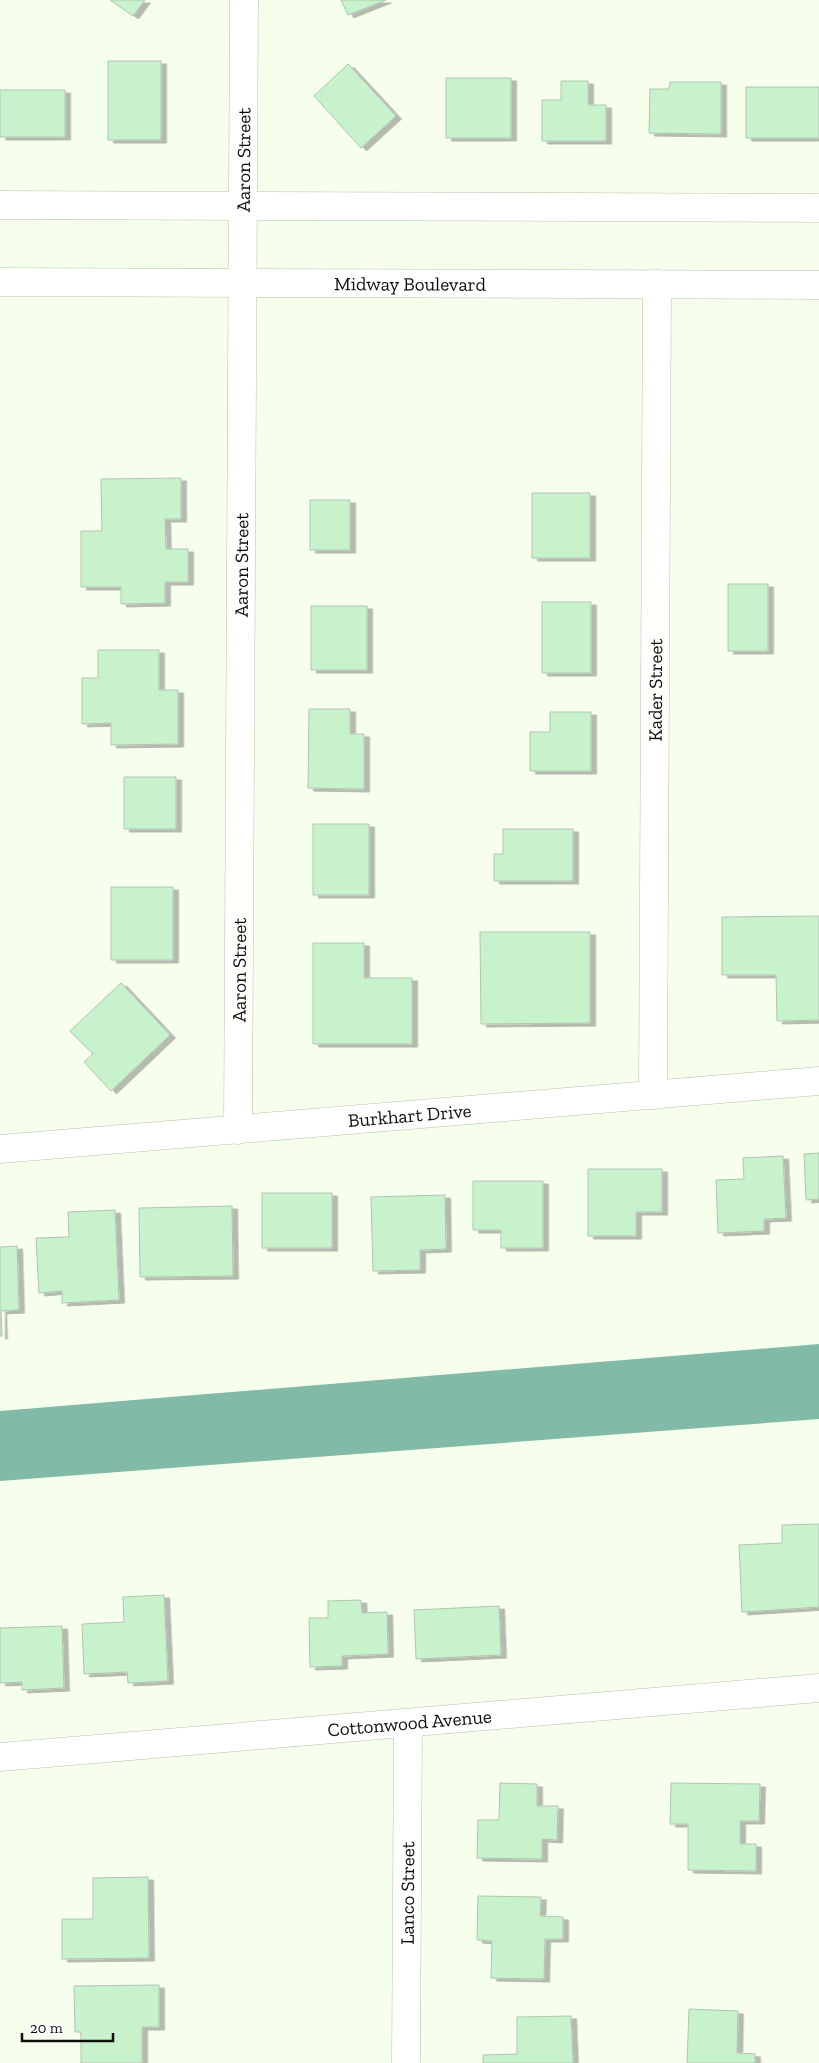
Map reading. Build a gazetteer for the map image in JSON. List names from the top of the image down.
{
  "streets": {
    "street": [
      "Aaron Street",
      "Midway Boulevard",
      "Kader Street",
      "Burkhart Drive",
      "Cottonwood Avenue",
      "Lanco Street"
    ]
  },
  "crossings": [
    ["Aaron Street", "Midway Boulevard"],
    ["Aaron Street", "Burkhart Drive"],
    ["Midway Boulevard", "Kader Street"],
    ["Kader Street", "Burkhart Drive"],
    ["Cottonwood Avenue", "Lanco Street"]
  ],
  "scale_bar": "20 m"
}
